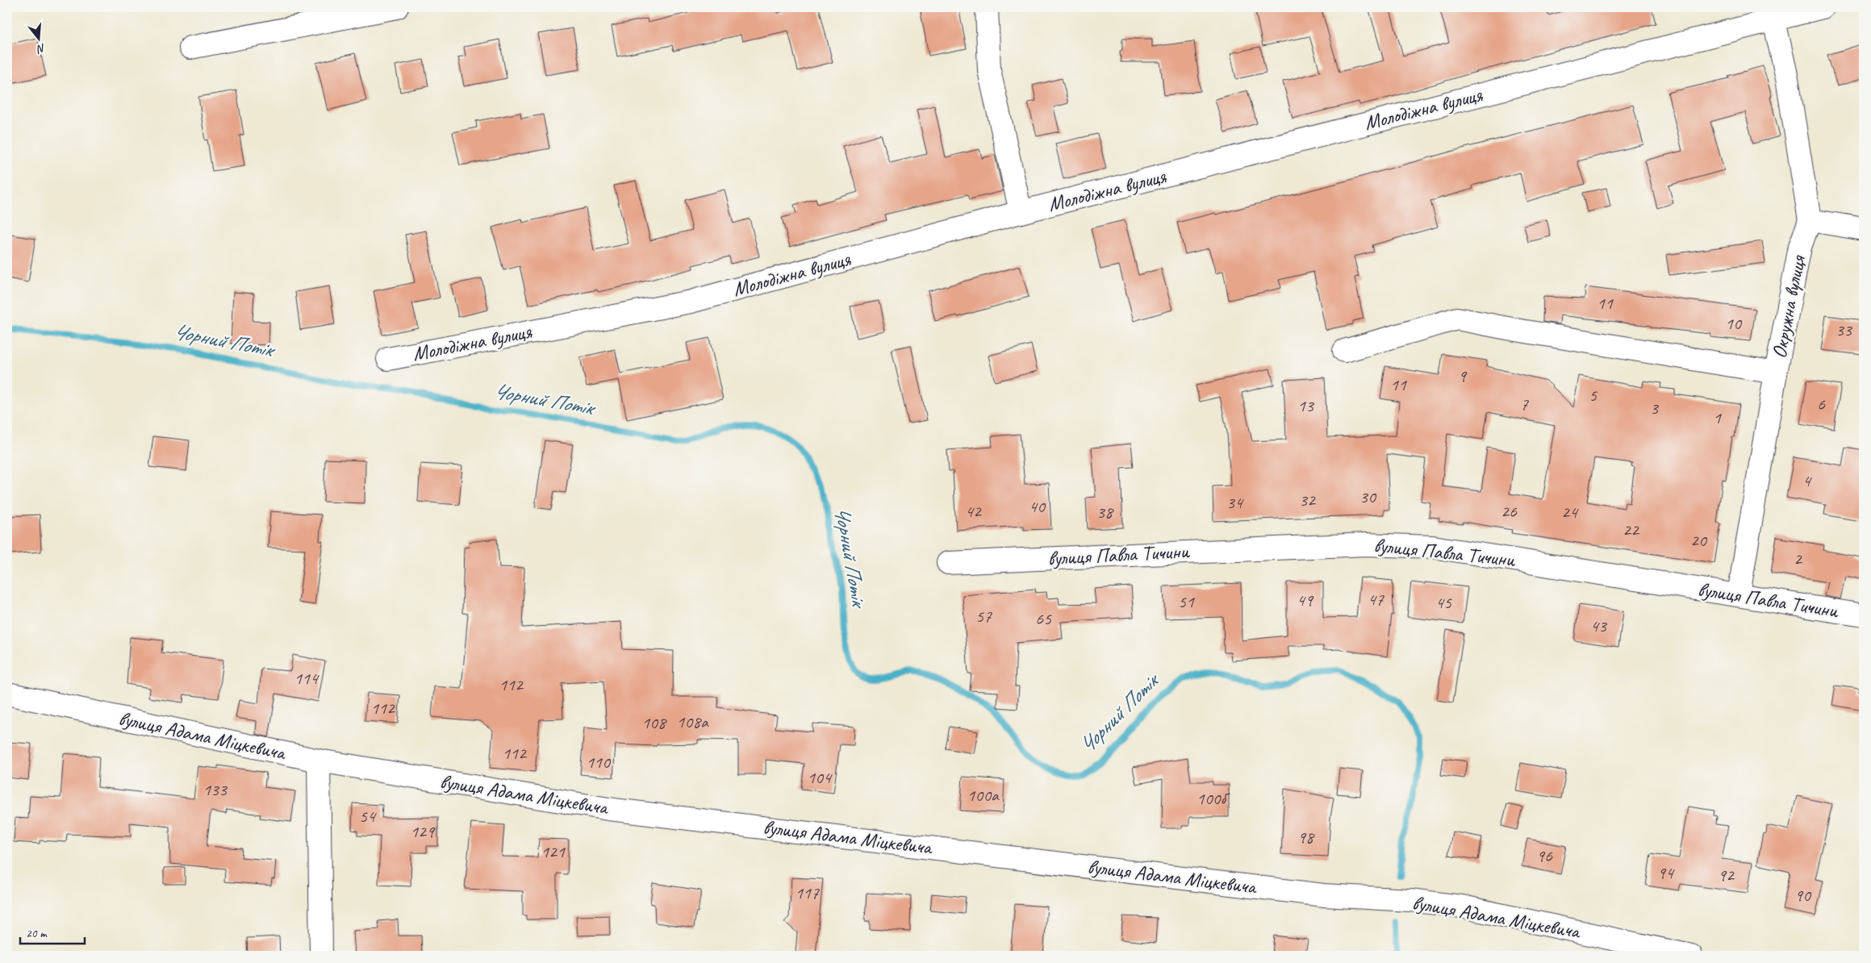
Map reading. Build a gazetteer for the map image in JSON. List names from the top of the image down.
{
  "streets": {
    "street": [
      "Молодіжна вулиця",
      "Окружна вулиця",
      "вулиця Павла Тичини",
      "вулиця Адама Міцкевича"
    ]
  },
  "crossings": [
    ["Молодіжна вулиця", "Окружна вулиця"],
    ["Окружна вулиця", "вулиця Павла Тичини"]
  ],
  "water": ["Чорний Потік"],
  "house_numbers": [
    "11",
    "10",
    "33",
    "9",
    "11",
    "5",
    "7",
    "6",
    "13",
    "3",
    "1",
    "4",
    "30",
    "32",
    "34",
    "40",
    "42",
    "26",
    "38",
    "24",
    "22",
    "20",
    "2",
    "47",
    "49",
    "51",
    "45",
    "57",
    "65",
    "43",
    "114",
    "112",
    "112",
    "108а",
    "108",
    "112",
    "110",
    "104",
    "133",
    "100а",
    "100б",
    "54",
    "129",
    "98",
    "121",
    "96",
    "94",
    "92",
    "117",
    "90"
  ],
  "scale_bar": "20 m",
  "north": "bottom"
}
